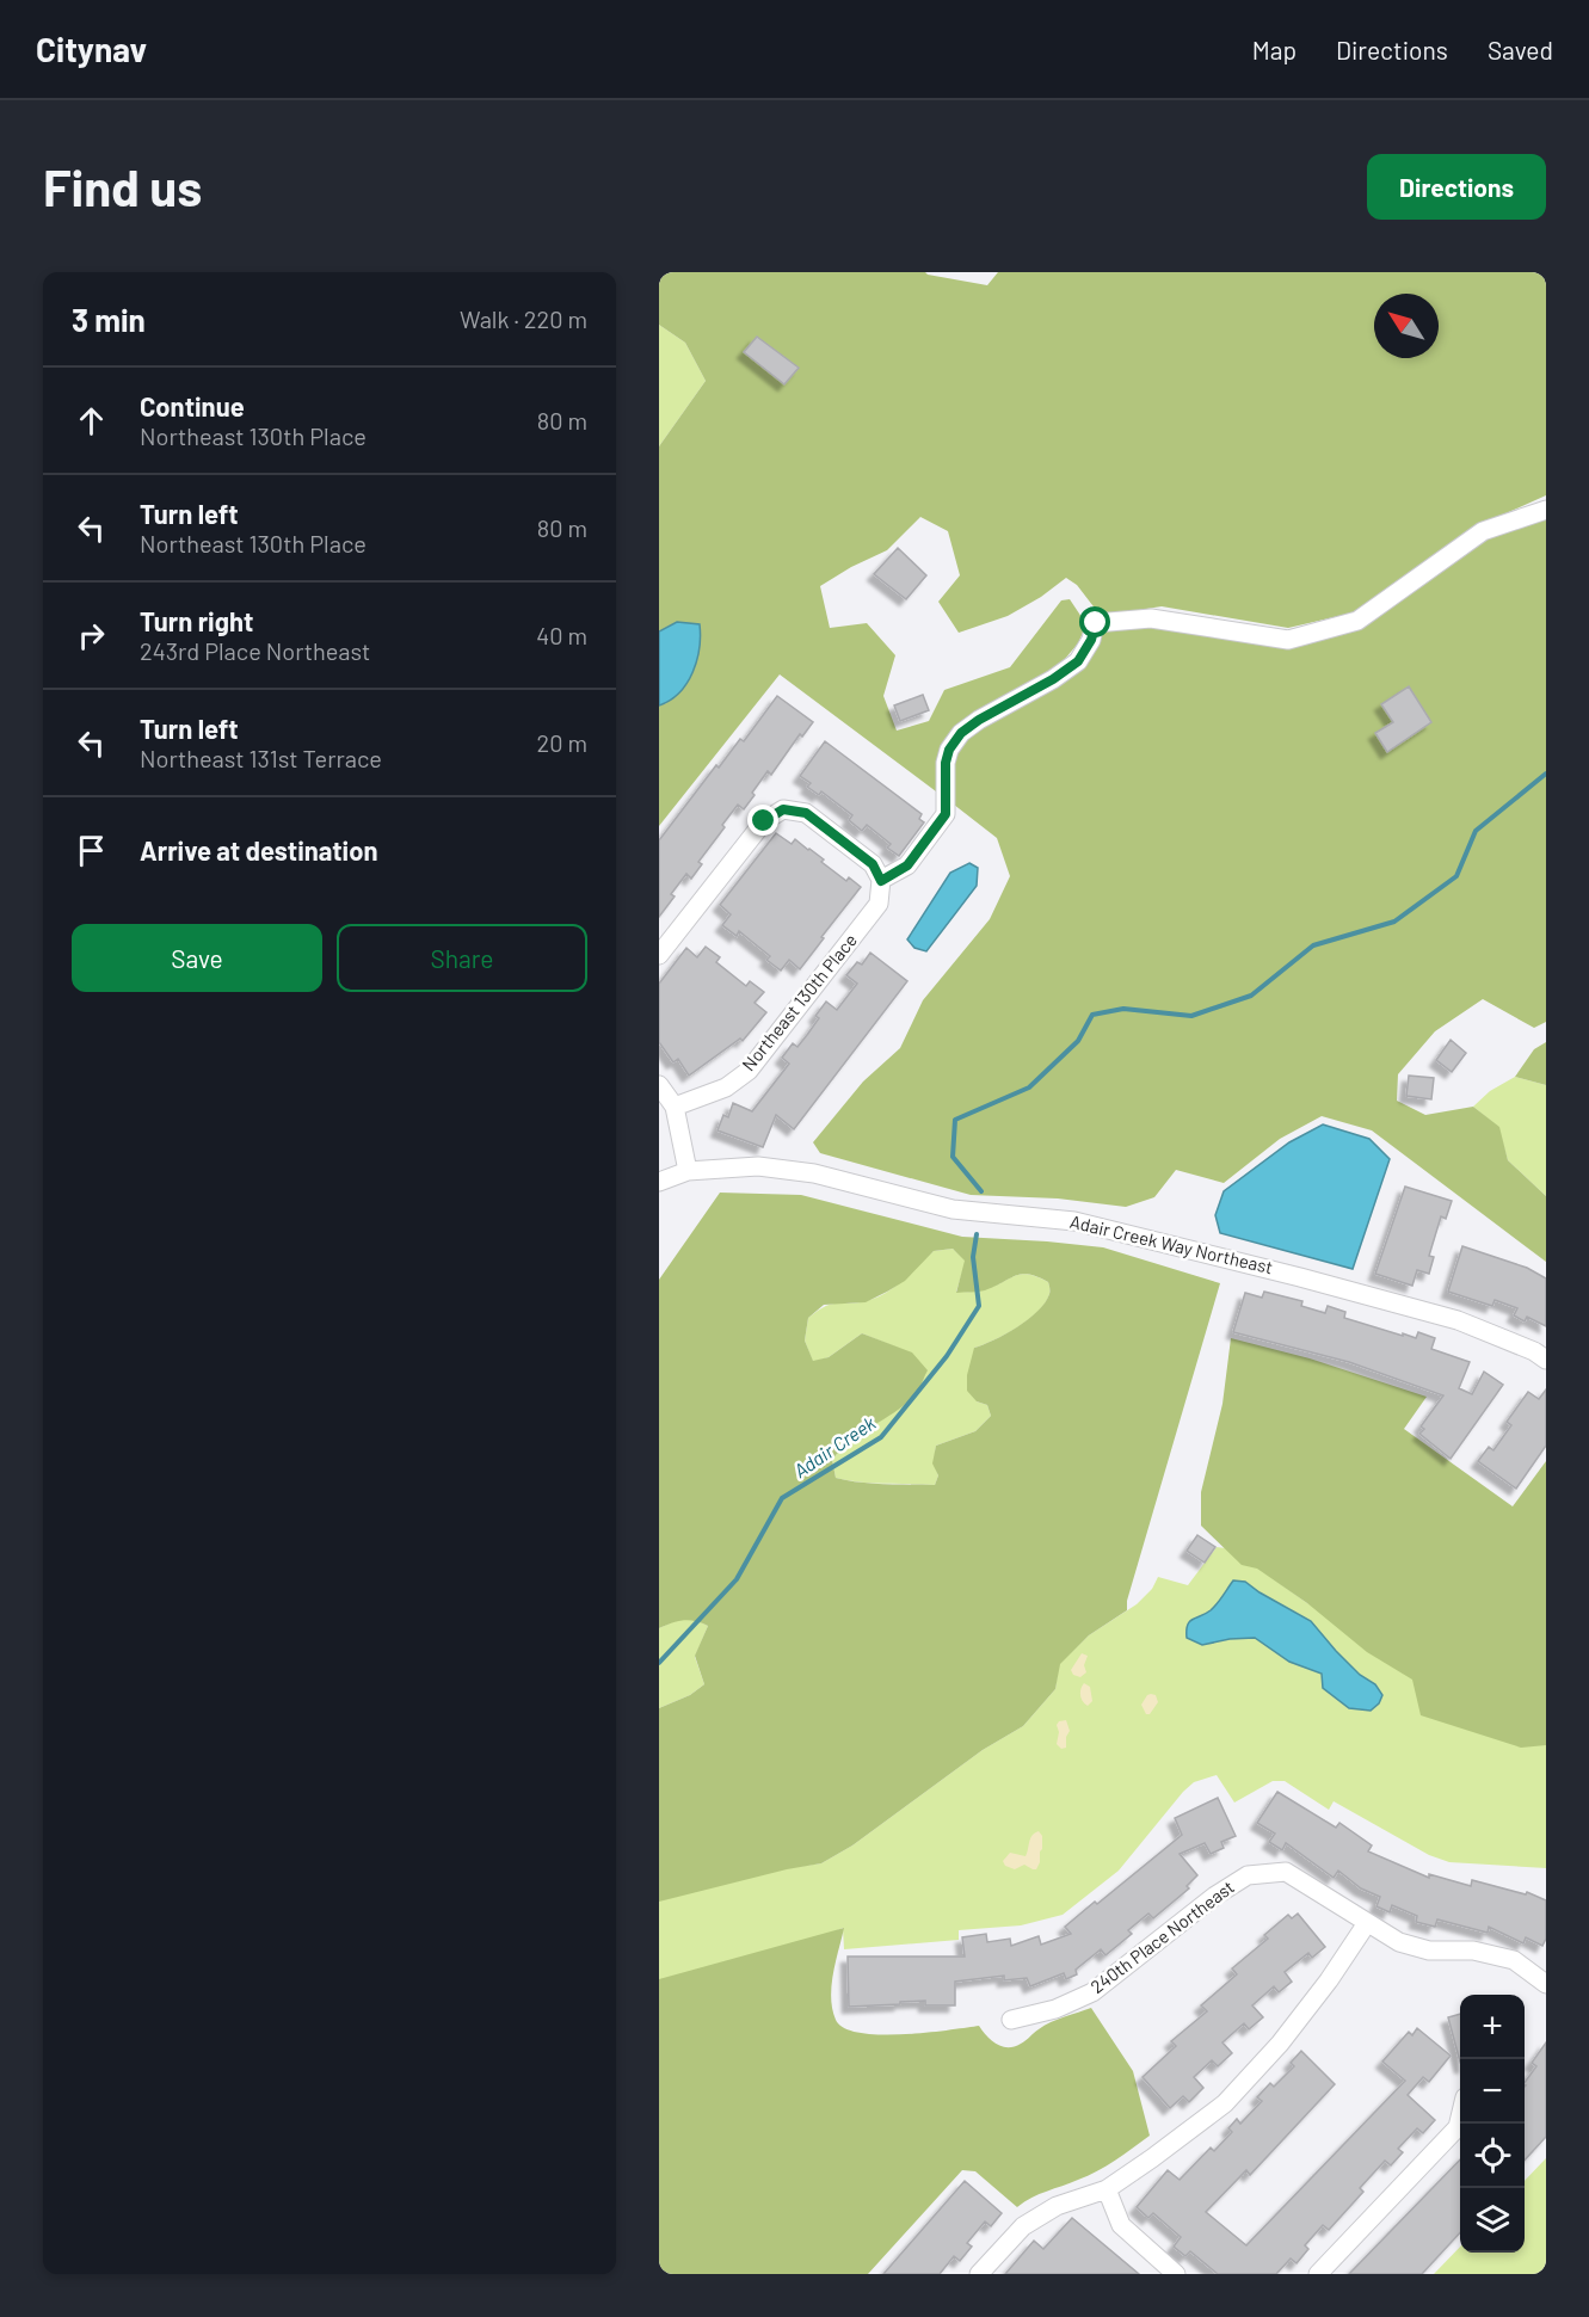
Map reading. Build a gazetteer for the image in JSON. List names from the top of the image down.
{
  "streets": {
    "street": ["Northeast 130th Place", "Adair Creek Way Northeast", "240th Place Northeast"]
  },
  "water": ["Adair Creek"],
  "north": "top left",
  "page": {
    "header": "Citynav",
    "nav": ["Map", "Directions", "Saved"],
    "buttons": [
      "Directions",
      ["Save", "Share"]
    ],
    "title": "Find us",
    "heading": ["3 min", "Walk · 220 m"],
    "list": [
      ["Continue", "Northeast 130th Place", "80 m"],
      ["Turn left", "Northeast 130th Place", "80 m"],
      ["Turn right", "243rd Place Northeast", "40 m"],
      ["Turn left", "Northeast 131st Terrace", "20 m"],
      "Arrive at destination"
    ],
    "map_buttons": ["+", "−"]
  }
}
